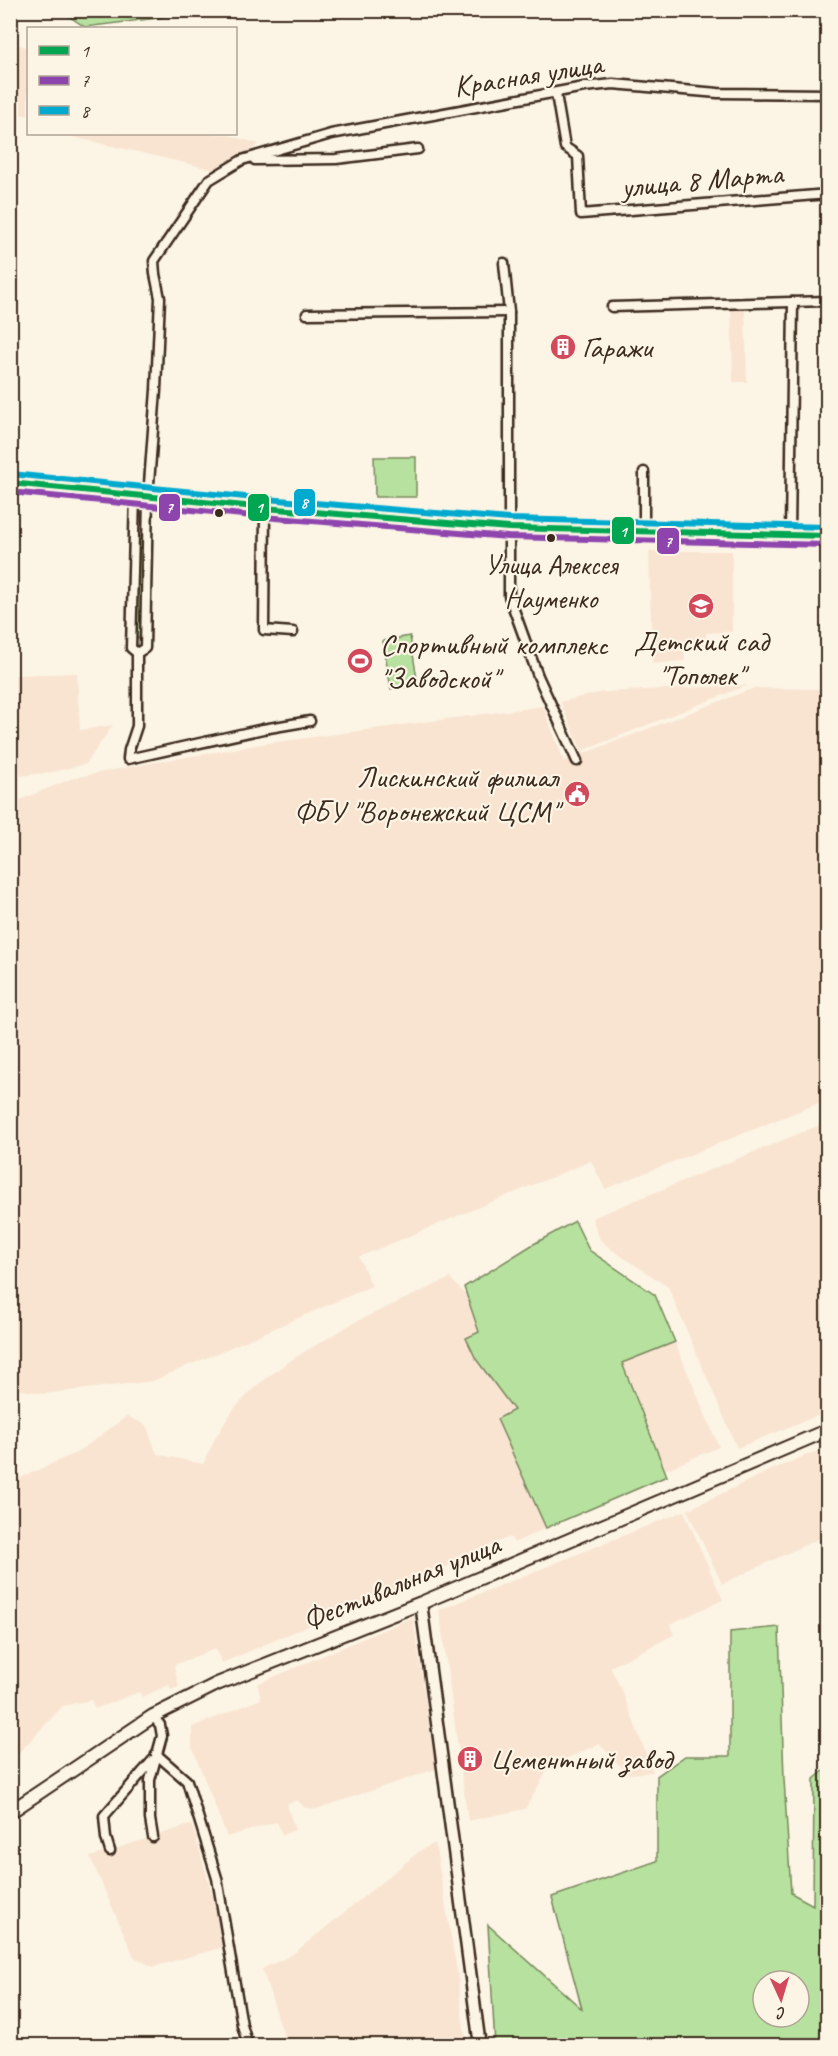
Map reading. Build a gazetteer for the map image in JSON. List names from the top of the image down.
{
  "streets": {
    "main road": ["Фестивальная улица"],
    "street": ["Красная улица", "улица 8 Марта"]
  },
  "crossings": [
    ["Красная улица", "улица 8 Марта"]
  ],
  "places": {
    "building": ["Гаражи", "Цементный завод"],
    "other": ["Улица Алексея Науменко"],
    "school or university": ["Детский сад \"Тополек\""],
    "sports": ["Спортивный комплекс \"Заводской\""],
    "public building": ["Лискинский филиал ФБУ \"Воронежский ЦСМ\""]
  },
  "lines": ["transit line 8", "transit line 1", "transit line 7"],
  "legend": ["1", "7", "8"],
  "north": "bottom"
}
